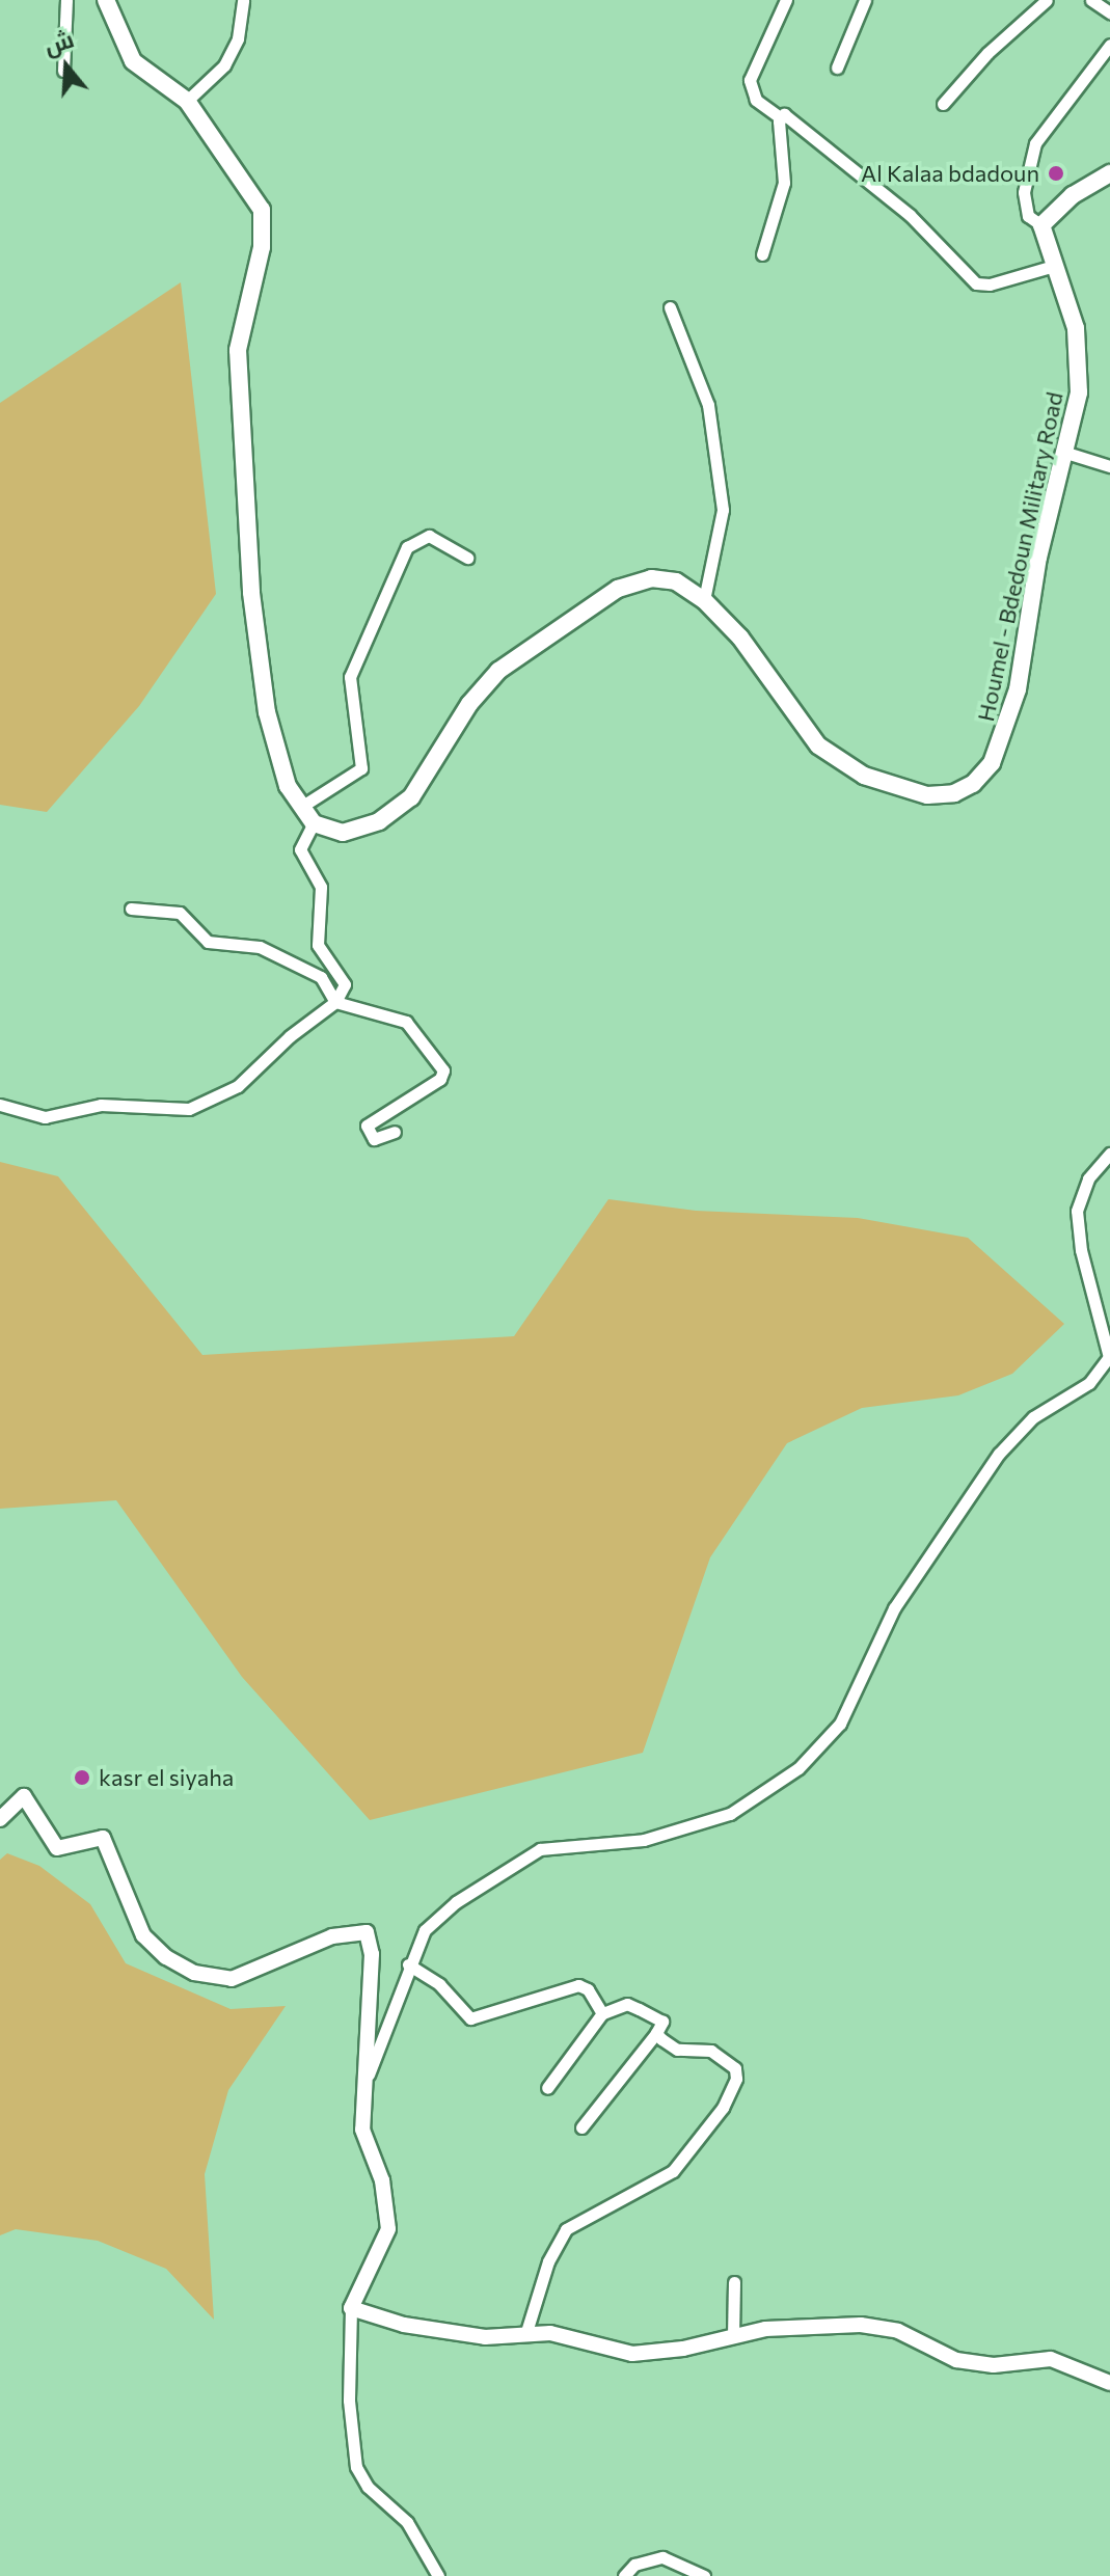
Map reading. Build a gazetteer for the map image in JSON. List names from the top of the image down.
{
  "streets": {
    "main road": ["Houmel - Bdedoun Military Road"]
  },
  "places": ["Al Kalaa bdadoun", "kasr el siyaha"],
  "north": "top"
}
